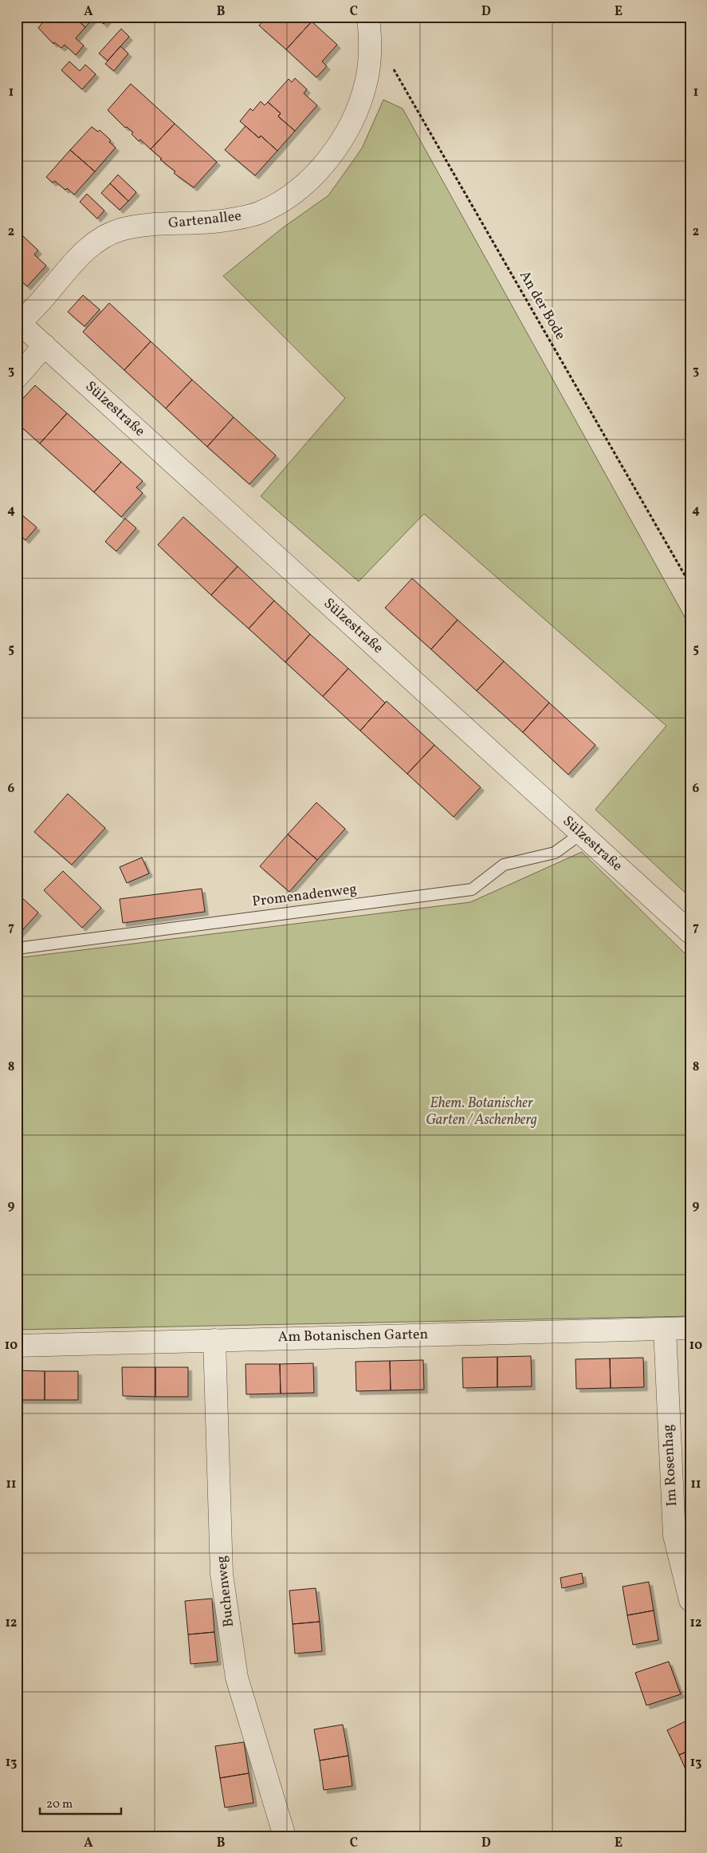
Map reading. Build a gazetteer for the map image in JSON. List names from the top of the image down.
{
  "streets": {
    "street": [
      "Gartenallee",
      "Sülzestraße",
      "Am Botanischen Garten",
      "Im Rosenhag",
      "Buchenweg"
    ],
    "lane": ["Promenadenweg"],
    "path": ["An der Bode"]
  },
  "crossings": [
    ["Gartenallee", "An der Bode"],
    ["Gartenallee", "Sülzestraße"],
    ["Sülzestraße", "Promenadenweg"],
    ["Am Botanischen Garten", "Im Rosenhag"],
    ["Am Botanischen Garten", "Buchenweg"]
  ],
  "parks": ["Ehem. Botanischer Garten / Aschenberg"],
  "scale_bar": "20 m",
  "grid": {
    "columns": [
      "A",
      "B",
      "C",
      "D",
      "E"
    ],
    "rows": [
      "1",
      "2",
      "3",
      "4",
      "5",
      "6",
      "7",
      "8",
      "9",
      "10",
      "11",
      "12",
      "13"
    ]
  }
}
